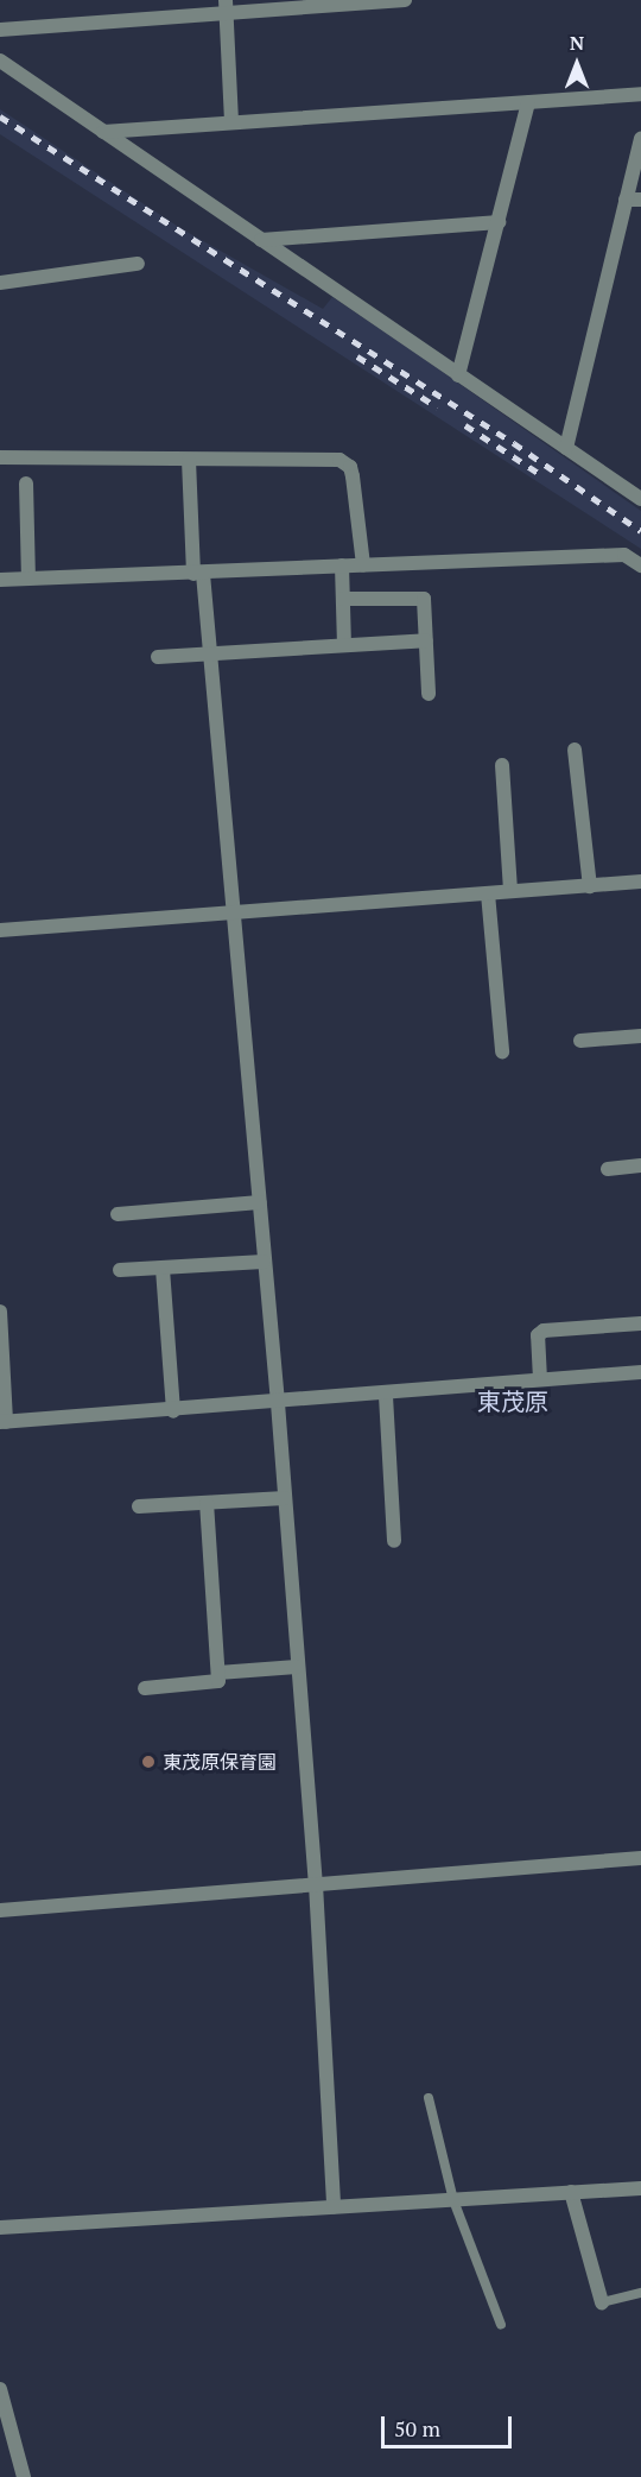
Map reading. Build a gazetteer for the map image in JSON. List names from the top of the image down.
{
  "districts": ["東茂原"],
  "places": ["東茂原保育園"],
  "scale_bar": "50 m",
  "north": "top"
}
